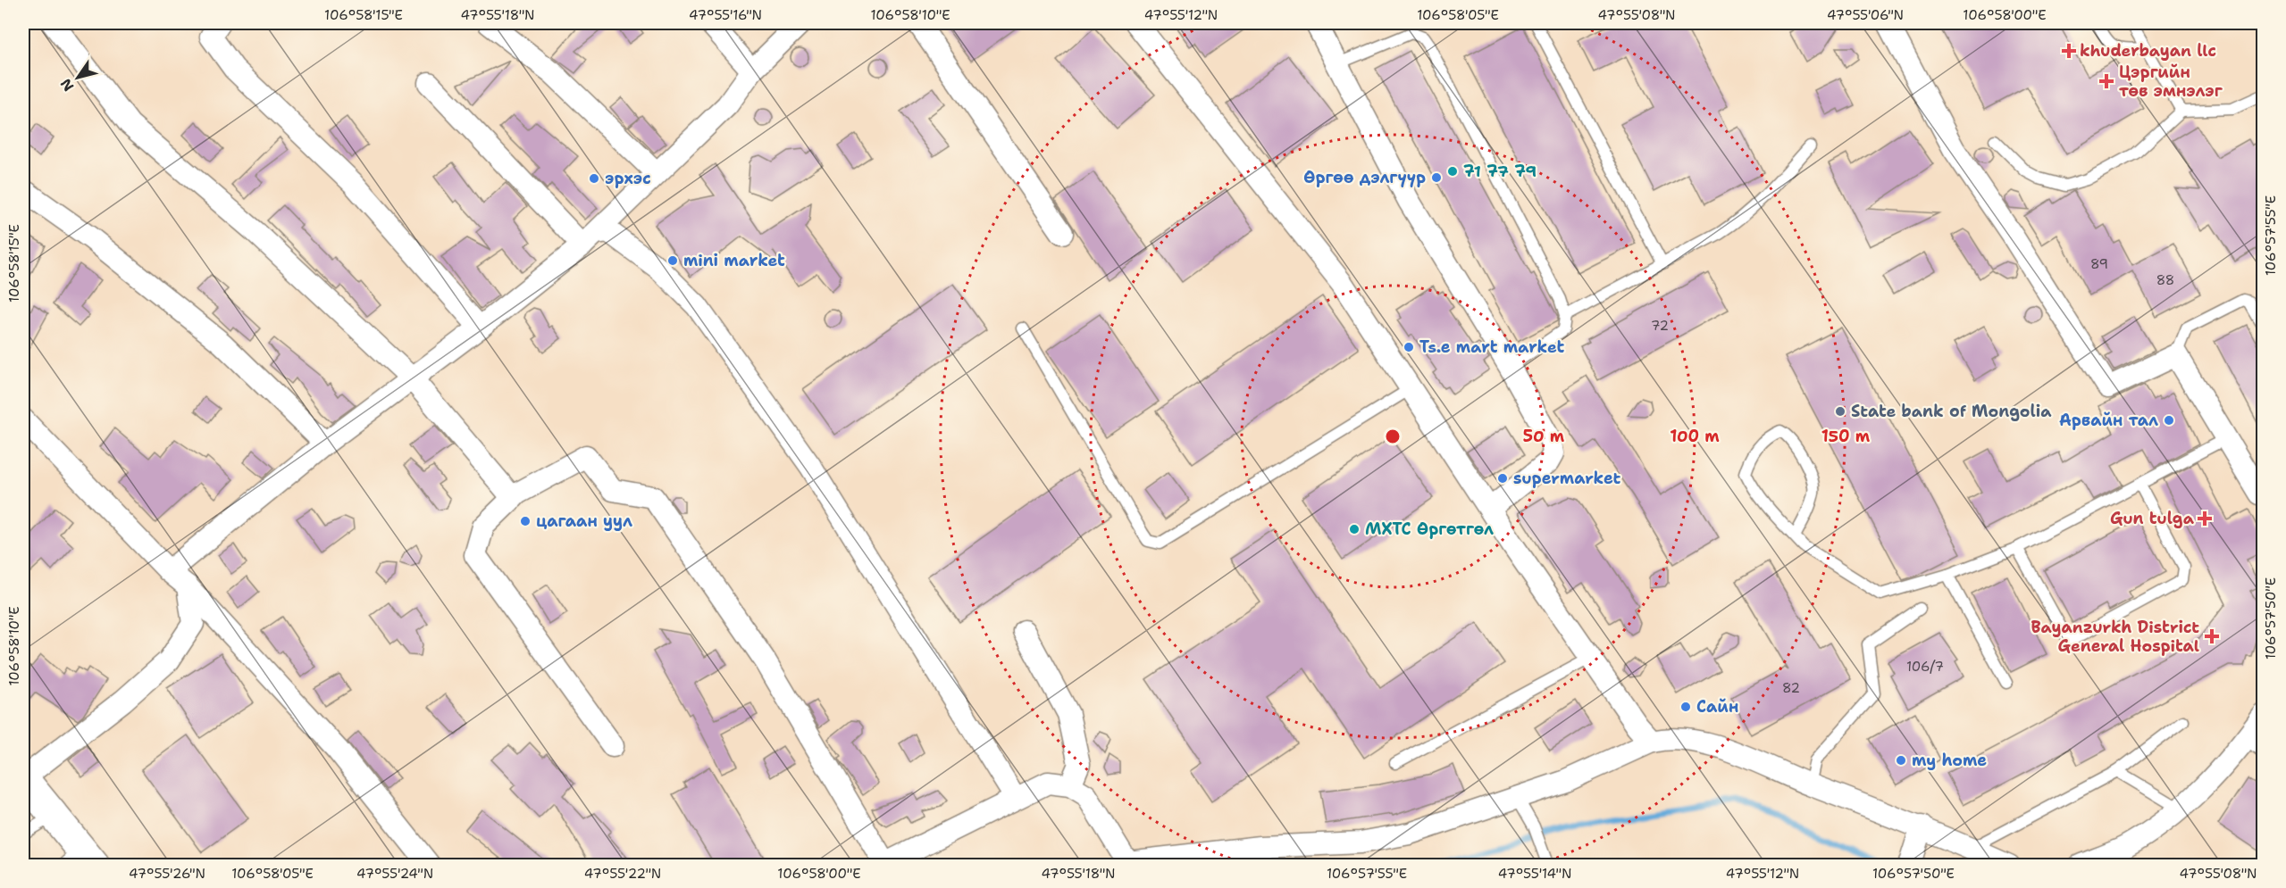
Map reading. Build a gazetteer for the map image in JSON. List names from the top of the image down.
{
  "places": {
    "health": [
      "khuderbayan llc",
      "Цэргийн төв эмнэлэг",
      "Gun tulga",
      "Bayanzurkh District General Hospital"
    ],
    "other": [
      "71 77 79",
      "Өргөө дэлгүүр",
      "эрхэс",
      "mini market",
      "Ts.e mart market",
      "State bank of Mongolia",
      "Арвайн тал",
      "supermarket",
      "цагаан уул",
      "МХТС Өргөтгөл",
      "Сайн",
      "my home"
    ]
  },
  "house_numbers": [
    "89",
    "88",
    "72",
    "106/7",
    "82"
  ],
  "north": "bottom left",
  "coordinates": [
    "106°58'15\"E",
    "47°55'18\"N",
    "47°55'16\"N",
    "106°58'10\"E",
    "47°55'12\"N",
    "106°58'05\"E",
    "47°55'08\"N",
    "47°55'06\"N",
    "106°58'00\"E",
    "106°57'55\"E",
    "106°57'50\"E",
    "47°55'26\"N",
    "47°55'24\"N",
    "47°55'22\"N",
    "47°55'14\"N"
  ],
  "rings": ["50 m", "100 m", "150 m"]
}
